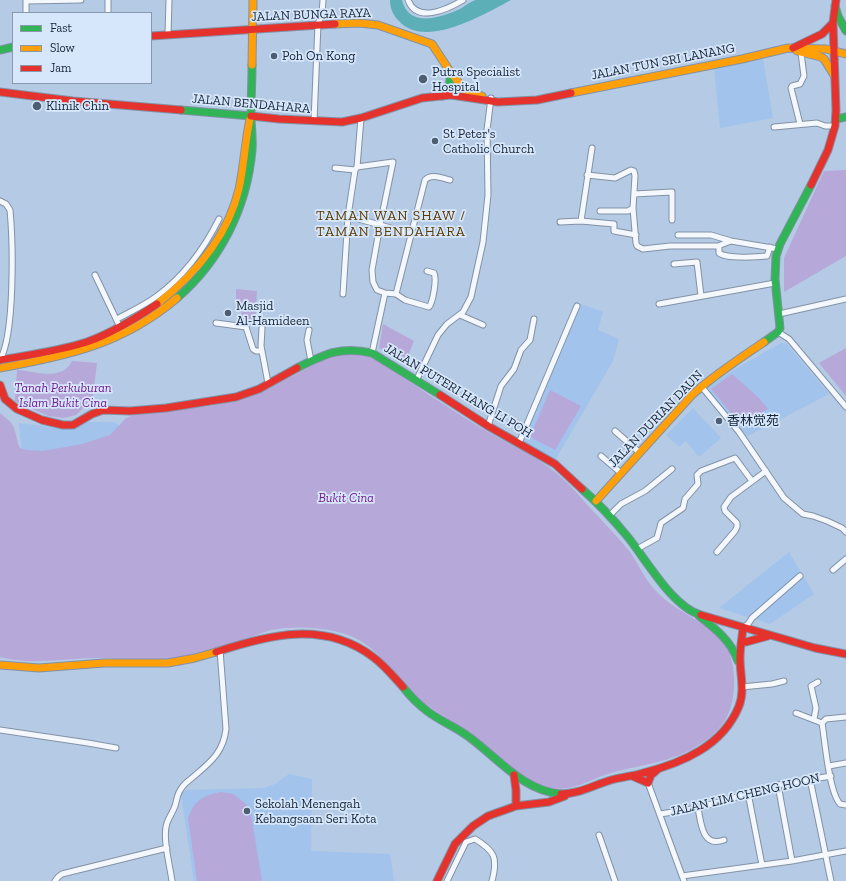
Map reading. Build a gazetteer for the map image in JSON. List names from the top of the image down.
{
  "streets": {
    "main road": [
      "JALAN BUNGA RAYA",
      "JALAN TUN SRI LANANG",
      "JALAN BENDAHARA",
      "JALAN PUTERI HANG LI POH",
      "JALAN DURIAN DAUN"
    ],
    "street": ["JALAN LIM CHENG HOON"]
  },
  "crossings": [
    ["JALAN BUNGA RAYA", "JALAN TUN SRI LANANG"],
    ["JALAN BUNGA RAYA", "JALAN BENDAHARA"],
    ["JALAN TUN SRI LANANG", "JALAN BENDAHARA"],
    ["JALAN PUTERI HANG LI POH", "JALAN DURIAN DAUN"]
  ],
  "districts": ["TAMAN WAN SHAW / TAMAN BENDAHARA"],
  "parks": ["Tanah Perkuburan Islam Bukit Cina", "Bukit Cina"],
  "places": [
    "Poh On Kong",
    "Putra Specialist Hospital",
    "Klinik Chin",
    "St Peter's Catholic Church",
    "Masjid Al-Hamideen",
    "香林觉苑",
    "Sekolah Menengah Kebangsaan Seri Kota"
  ],
  "legend": ["Fast", "Slow", "Jam"]
}
